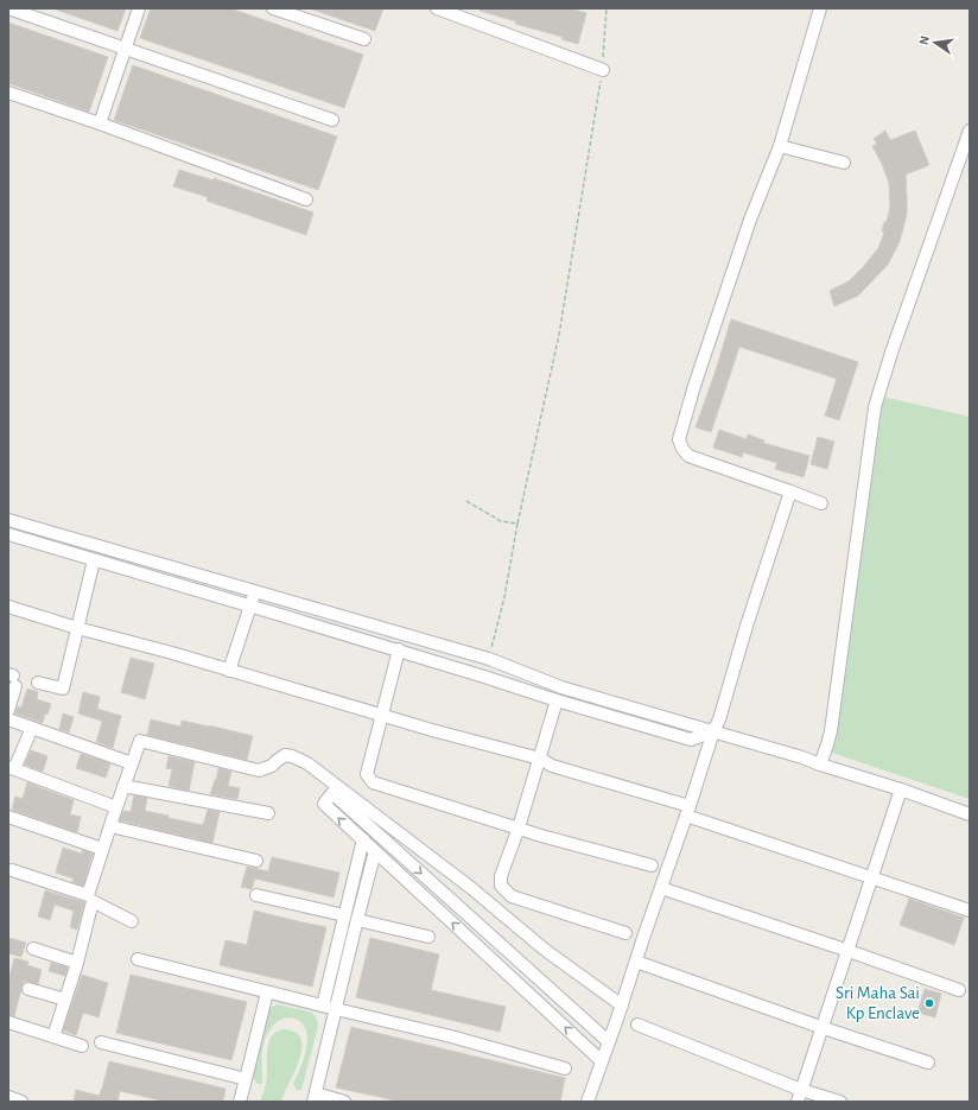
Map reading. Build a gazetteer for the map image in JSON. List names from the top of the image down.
{
  "places": ["Sri Maha Sai Kp Enclave"],
  "north": "left"
}
